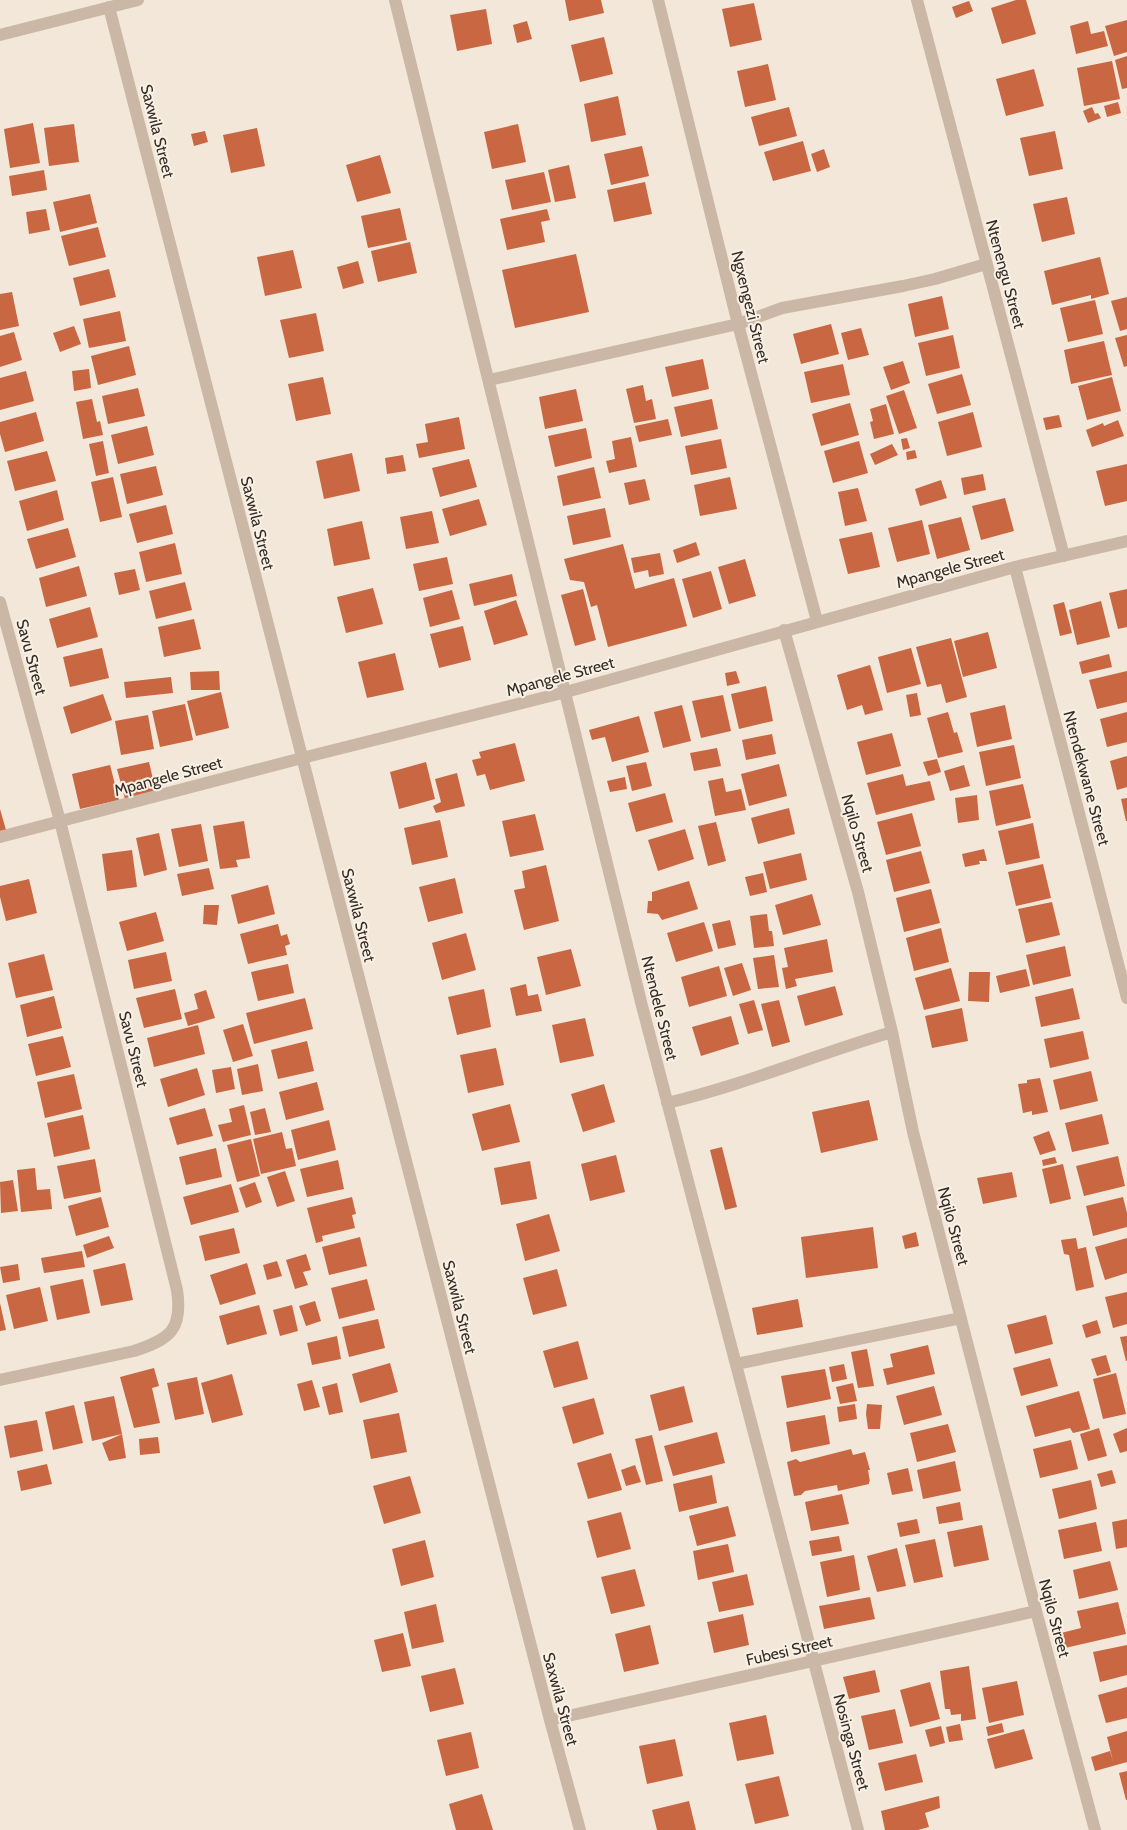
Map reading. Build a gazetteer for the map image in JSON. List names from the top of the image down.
{
  "streets": {
    "street": [
      "Saxwila Street",
      "Ntenengu Street",
      "Ngxengezi Street",
      "Mpangele Street",
      "Savu Street",
      "Ntendekwane Street",
      "Nqilo Street",
      "Ntendele Street",
      "Fubesi Street",
      "Nosinga Street"
    ]
  },
  "crossings": [
    ["Saxwila Street", "Mpangele Street"],
    ["Saxwila Street", "Fubesi Street"],
    ["Ntenengu Street", "Mpangele Street"],
    ["Ngxengezi Street", "Mpangele Street"],
    ["Mpangele Street", "Savu Street"],
    ["Mpangele Street", "Ntendekwane Street"],
    ["Mpangele Street", "Nqilo Street"],
    ["Mpangele Street", "Ntendele Street"],
    ["Nqilo Street", "Fubesi Street"],
    ["Ntendele Street", "Nosinga Street"],
    ["Fubesi Street", "Nosinga Street"]
  ]
}
